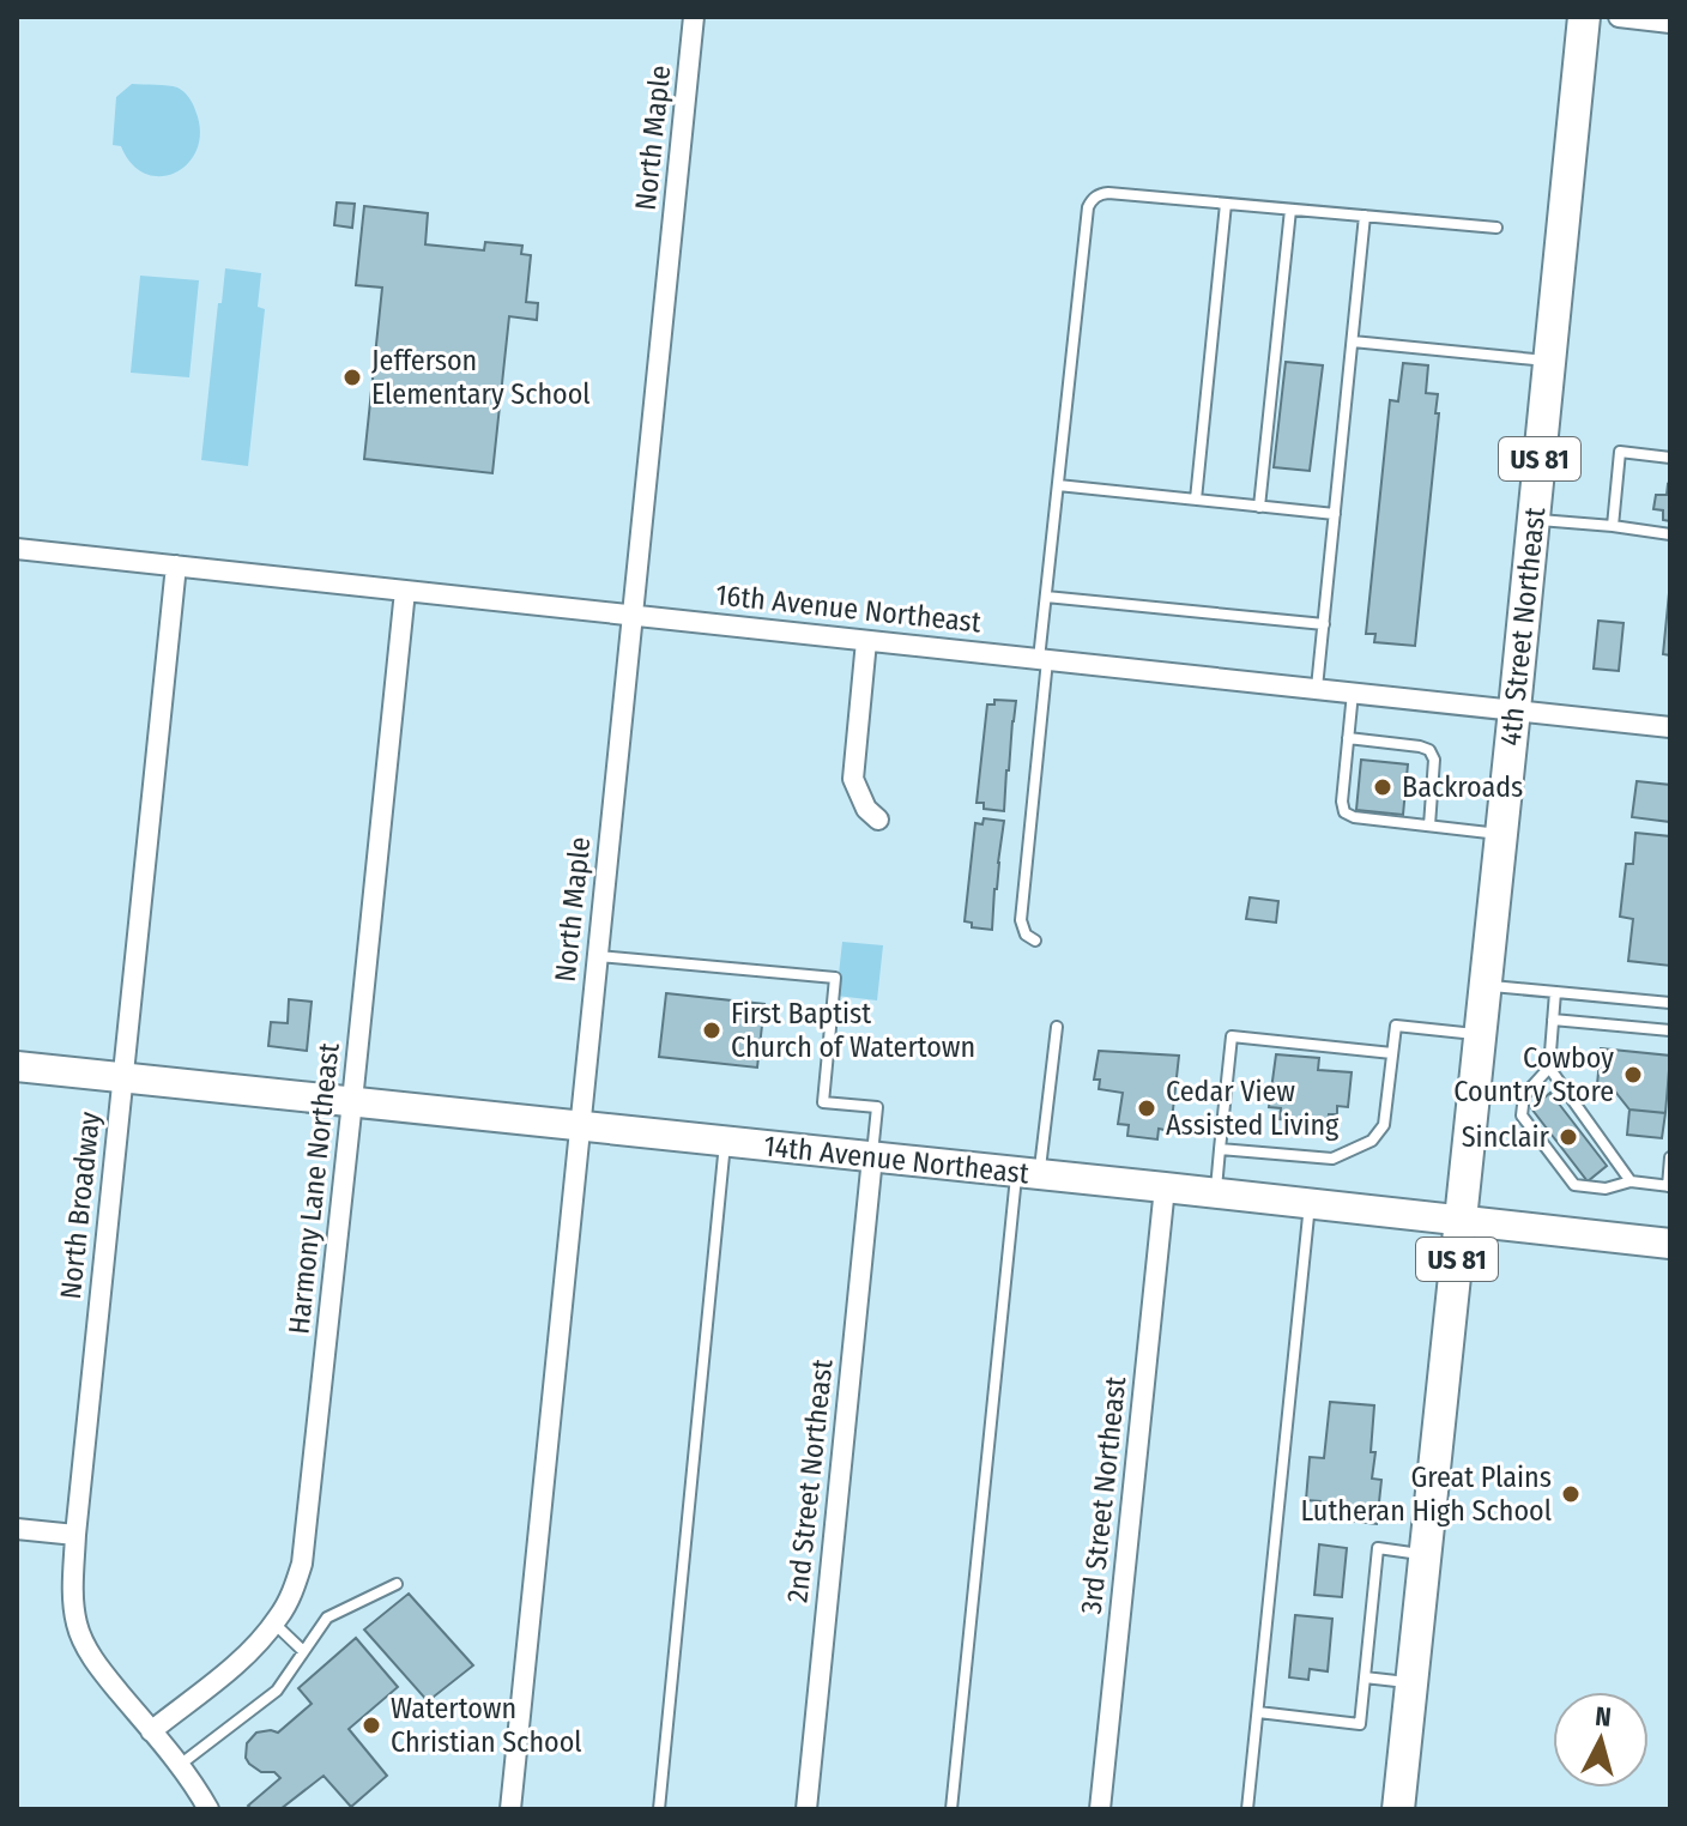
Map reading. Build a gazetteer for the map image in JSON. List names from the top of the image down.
{
  "streets": {
    "main road": ["US 81", "4th Street Northeast", "14th Avenue Northeast"],
    "street": [
      "North Maple",
      "16th Avenue Northeast",
      "Harmony Lane Northeast",
      "North Broadway",
      "2nd Street Northeast",
      "3rd Street Northeast"
    ]
  },
  "crossings": [
    ["North Maple", "16th Avenue Northeast"],
    ["North Maple", "14th Avenue Northeast"],
    ["16th Avenue Northeast", "4th Street Northeast"],
    ["16th Avenue Northeast", "Harmony Lane Northeast"],
    ["16th Avenue Northeast", "North Broadway"],
    ["4th Street Northeast", "14th Avenue Northeast"],
    ["14th Avenue Northeast", "Harmony Lane Northeast"],
    ["14th Avenue Northeast", "North Broadway"],
    ["14th Avenue Northeast", "2nd Street Northeast"],
    ["14th Avenue Northeast", "3rd Street Northeast"],
    ["Harmony Lane Northeast", "North Broadway"]
  ],
  "places": [
    "Jefferson Elementary School",
    "Backroads",
    "First Baptist Church of Watertown",
    "Cowboy Country Store",
    "Cedar View Assisted Living",
    "Sinclair",
    "Great Plains Lutheran High School",
    "Watertown Christian School"
  ],
  "north": "top"
}
